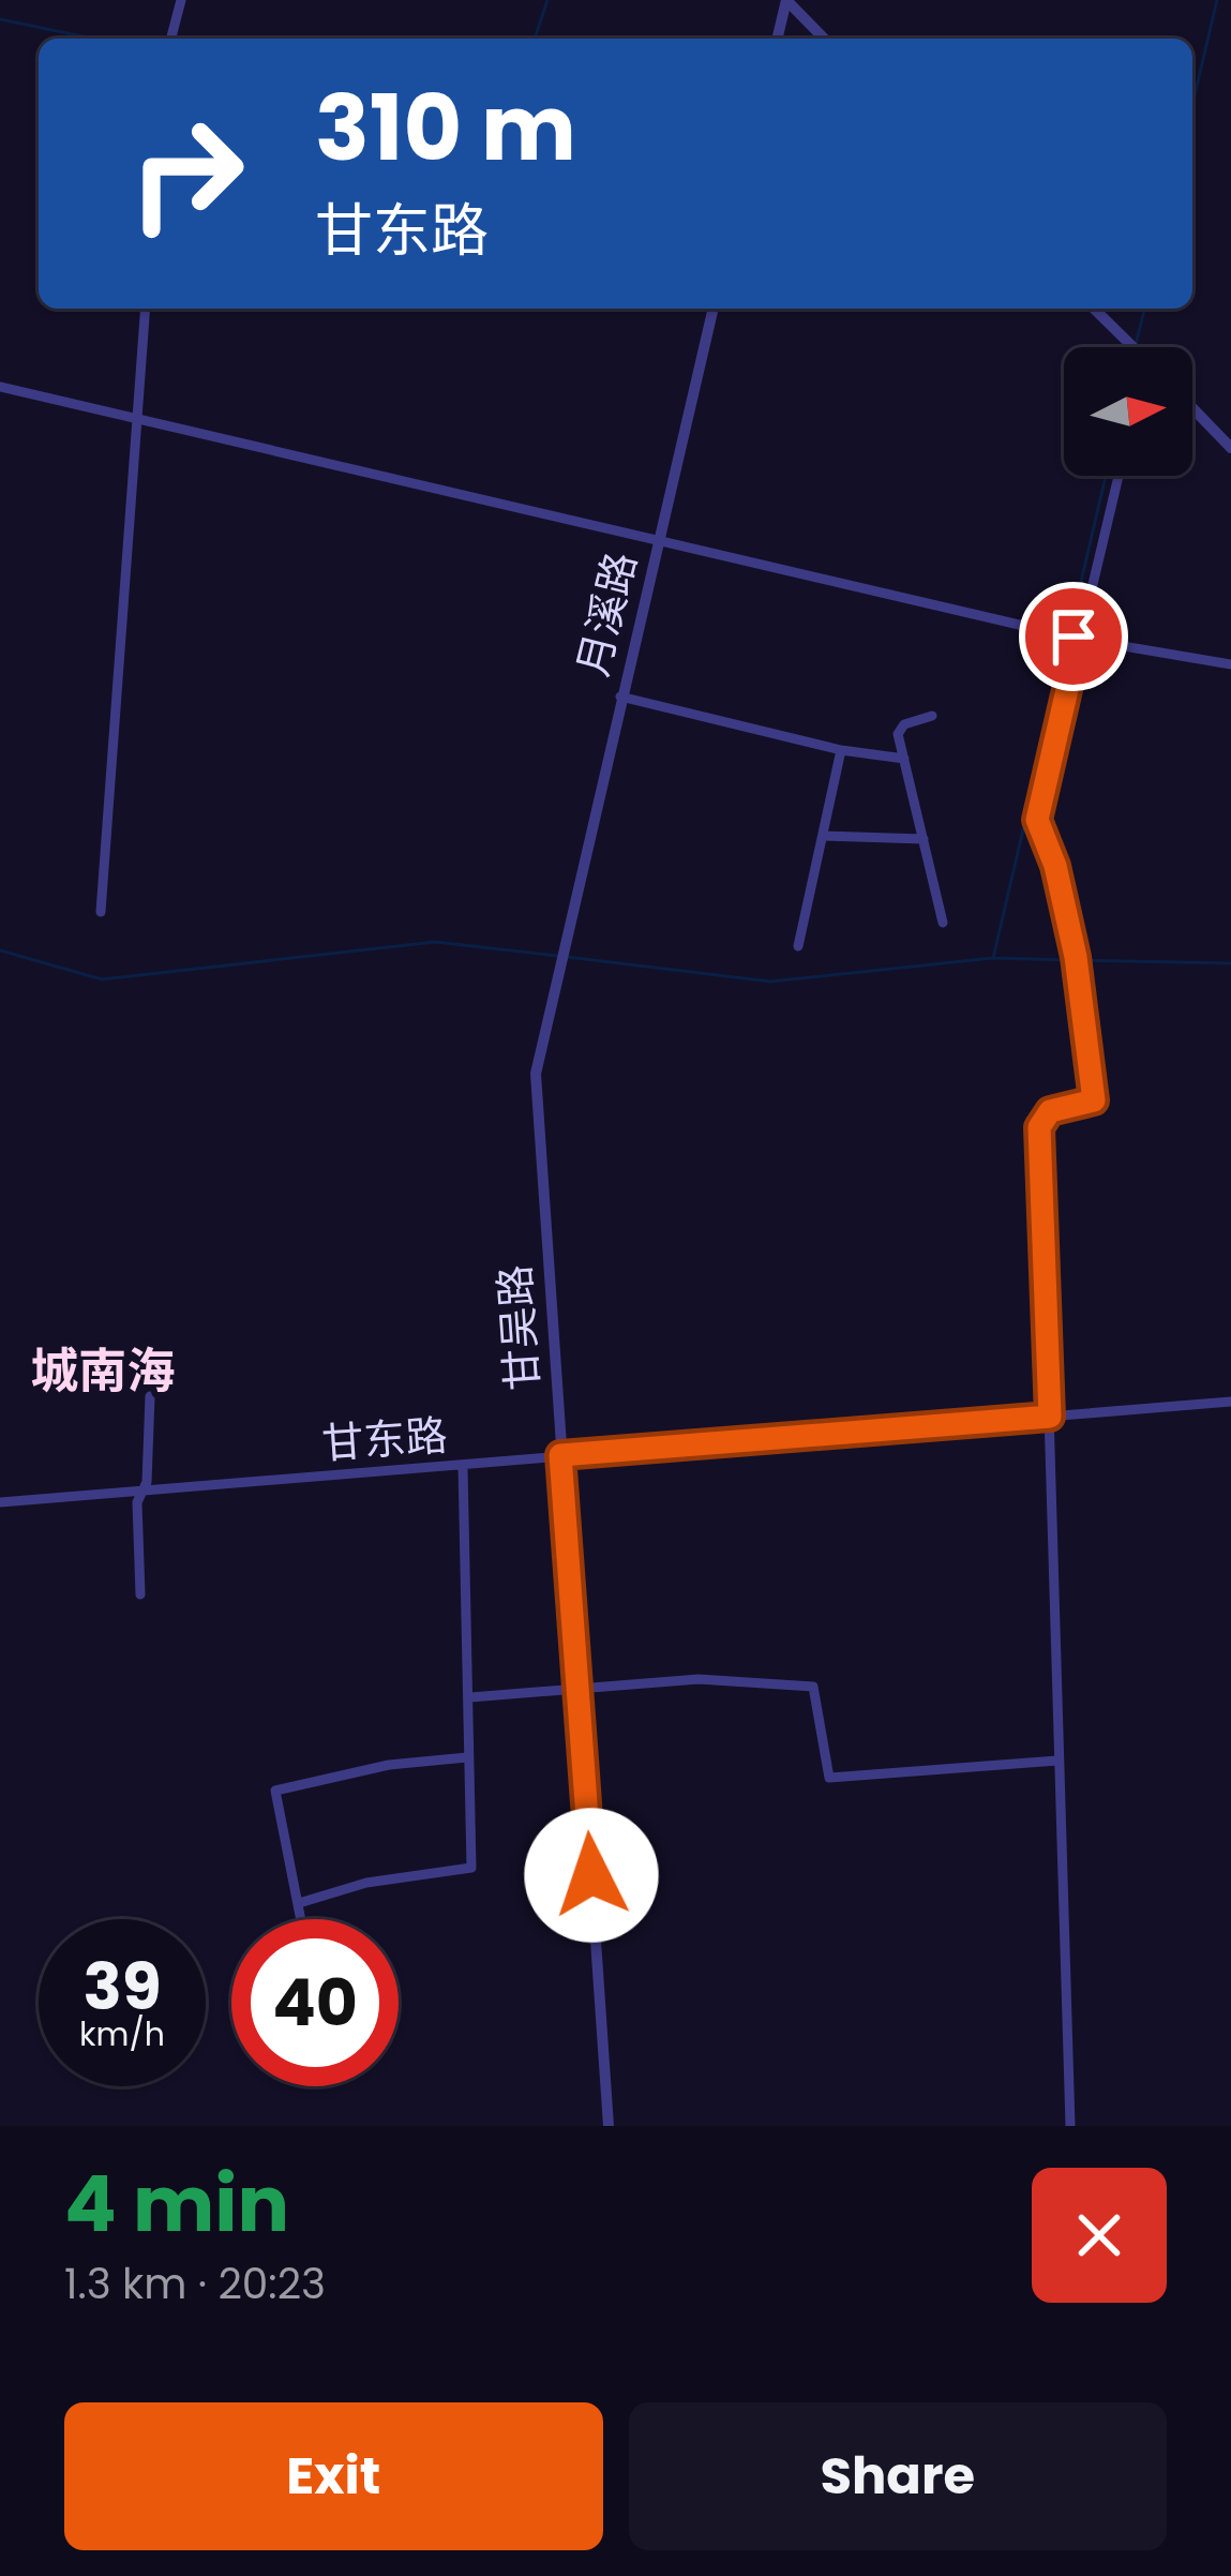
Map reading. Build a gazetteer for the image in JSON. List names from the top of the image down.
{
  "streets": {
    "street": ["月溪路", "甘吴路", "甘东路"]
  },
  "crossings": [
    ["月溪路", "甘吴路"],
    ["甘吴路", "甘东路"]
  ],
  "districts": ["城南海"],
  "north": "right",
  "page": {
    "turn": ["310 m", "甘东路"],
    "speed": "39 km/h",
    "limit": "40",
    "heading": ["4 min", "1.3 km · 20:23"],
    "buttons": ["Exit", "Share"]
  }
}
